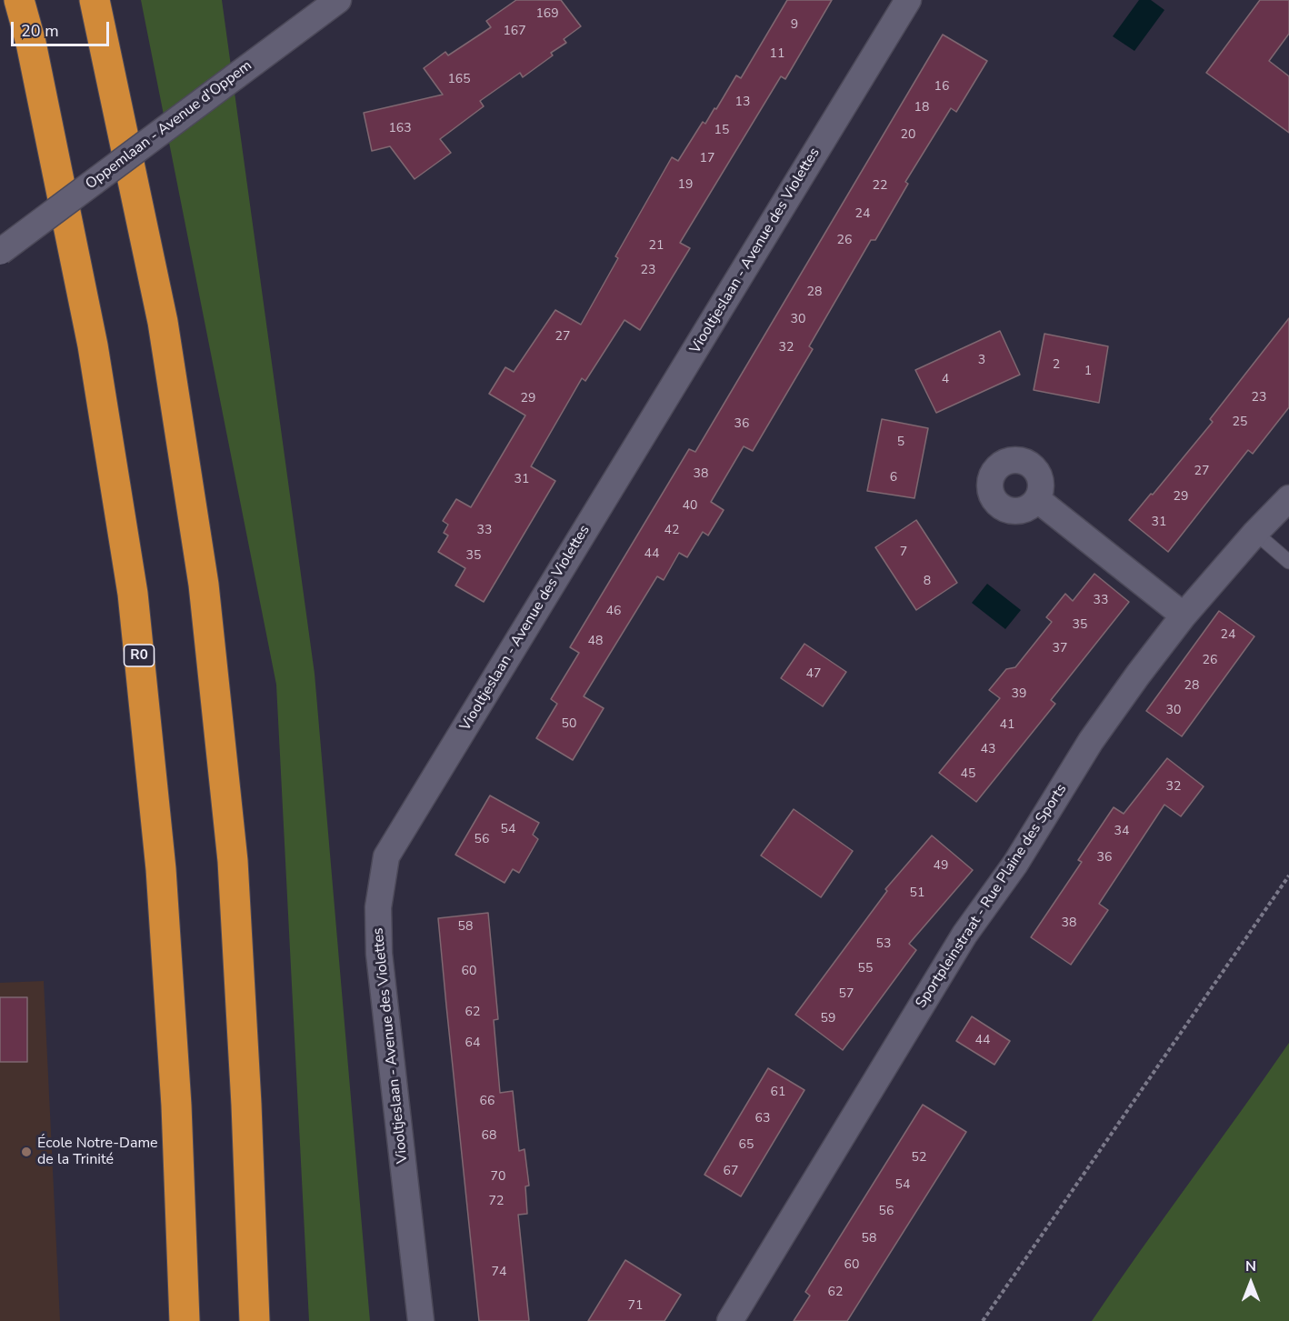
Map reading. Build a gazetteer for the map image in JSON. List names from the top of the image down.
{
  "streets": {
    "highway": ["R0"],
    "street": ["Oppemlaan - Avenue d'Oppem", "Viooltjeslaan - Avenue des Violettes", "Sportpleinstraat - Rue Plaine des Sports"]
  },
  "places": ["École Notre-Dame de la Trinité"],
  "house_numbers": [
    "169",
    "9",
    "167",
    "11",
    "165",
    "16",
    "13",
    "18",
    "163",
    "15",
    "20",
    "17",
    "19",
    "22",
    "24",
    "26",
    "21",
    "23",
    "28",
    "30",
    "27",
    "32",
    "3",
    "2",
    "1",
    "4",
    "23",
    "29",
    "25",
    "36",
    "5",
    "27",
    "38",
    "6",
    "31",
    "29",
    "40",
    "31",
    "33",
    "42",
    "7",
    "44",
    "35",
    "8",
    "33",
    "46",
    "35",
    "24",
    "48",
    "37",
    "26",
    "47",
    "28",
    "39",
    "30",
    "50",
    "41",
    "43",
    "45",
    "32",
    "54",
    "34",
    "56",
    "36",
    "49",
    "51",
    "38",
    "58",
    "53",
    "55",
    "60",
    "57",
    "62",
    "59",
    "44",
    "64",
    "61",
    "66",
    "63",
    "68",
    "65",
    "52",
    "67",
    "70",
    "54",
    "72",
    "56",
    "58",
    "60",
    "74",
    "62",
    "71"
  ],
  "scale_bar": "20 m",
  "north": "top"
}
